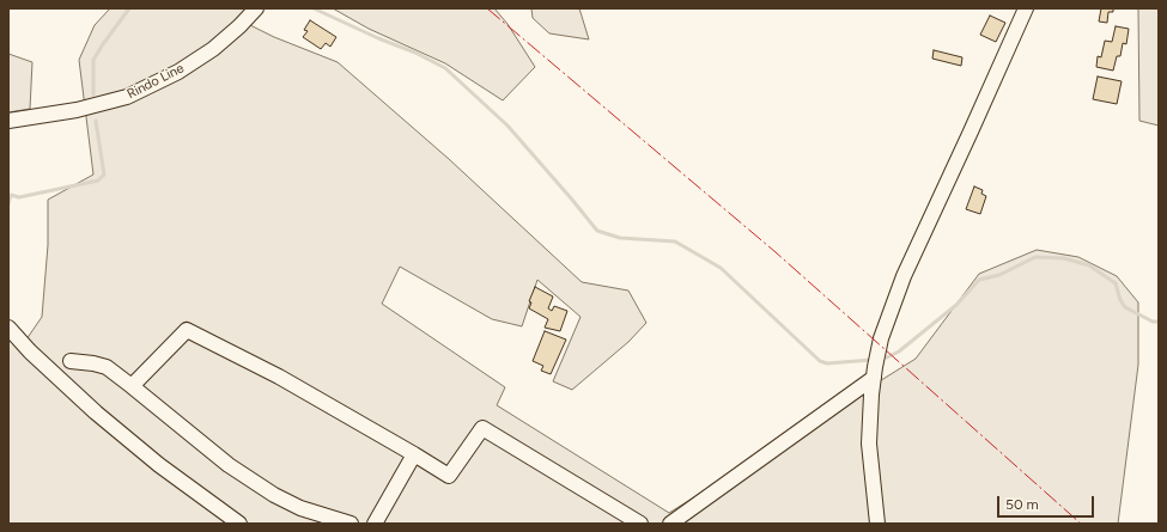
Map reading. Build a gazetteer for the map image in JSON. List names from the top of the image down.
{
  "streets": {
    "street": ["Rindo Line"]
  },
  "scale_bar": "50 m"
}
